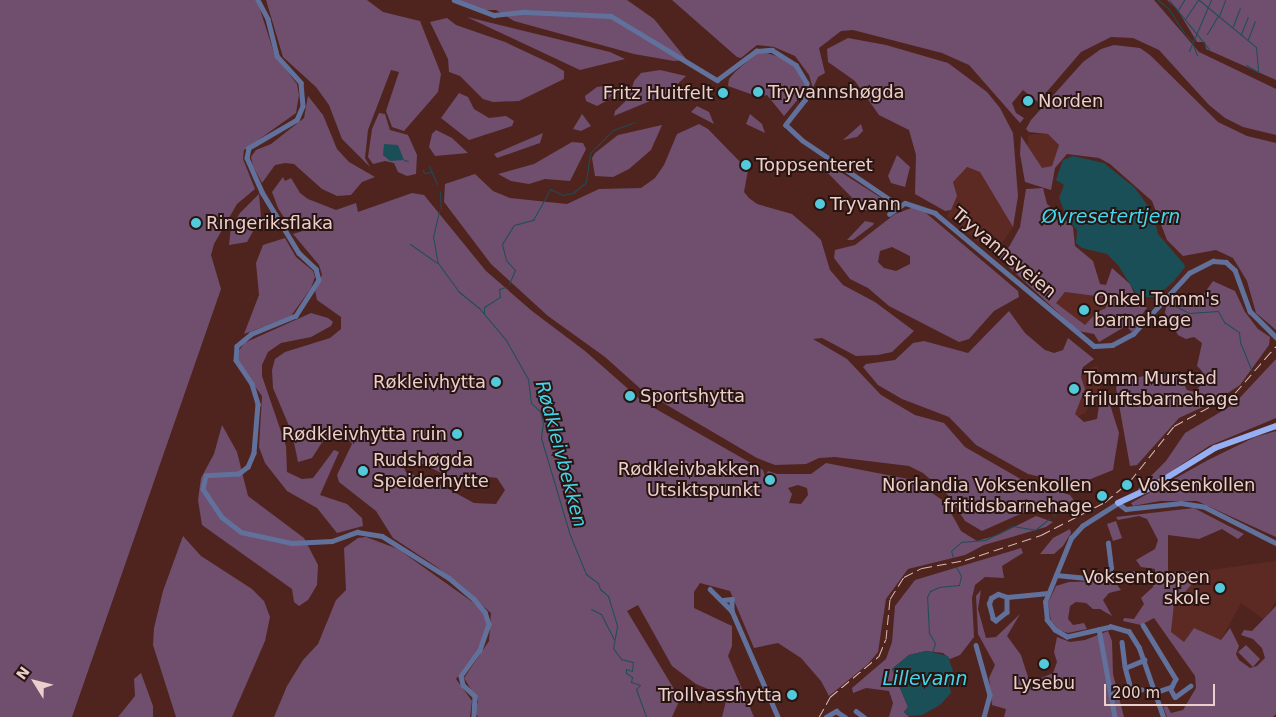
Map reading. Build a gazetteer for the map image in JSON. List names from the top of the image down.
{
  "streets": {
    "street": ["Tryvannsveien"]
  },
  "water": ["Øvresetertjern", "Rødkleivbekken", "Lillevann"],
  "places": [
    "Tryvannshøgda",
    "Fritz Huitfelt",
    "Norden",
    "Toppsenteret",
    "Tryvann",
    "Ringeriksflaka",
    "Onkel Tomm's barnehage",
    "Røkleivhytta",
    "Tomm Murstad friluftsbarnehage",
    "Sportshytta",
    "Rødkleivhytta ruin",
    "Rudshøgda Speiderhytte",
    "Rødkleivbakken Utsiktspunkt",
    "Voksenkollen",
    "Norlandia Voksenkollen fritidsbarnehage",
    "Voksentoppen skole",
    "Lysebu",
    "Trollvasshytta"
  ],
  "scale_bar": "200 m",
  "north": "top left"
}
